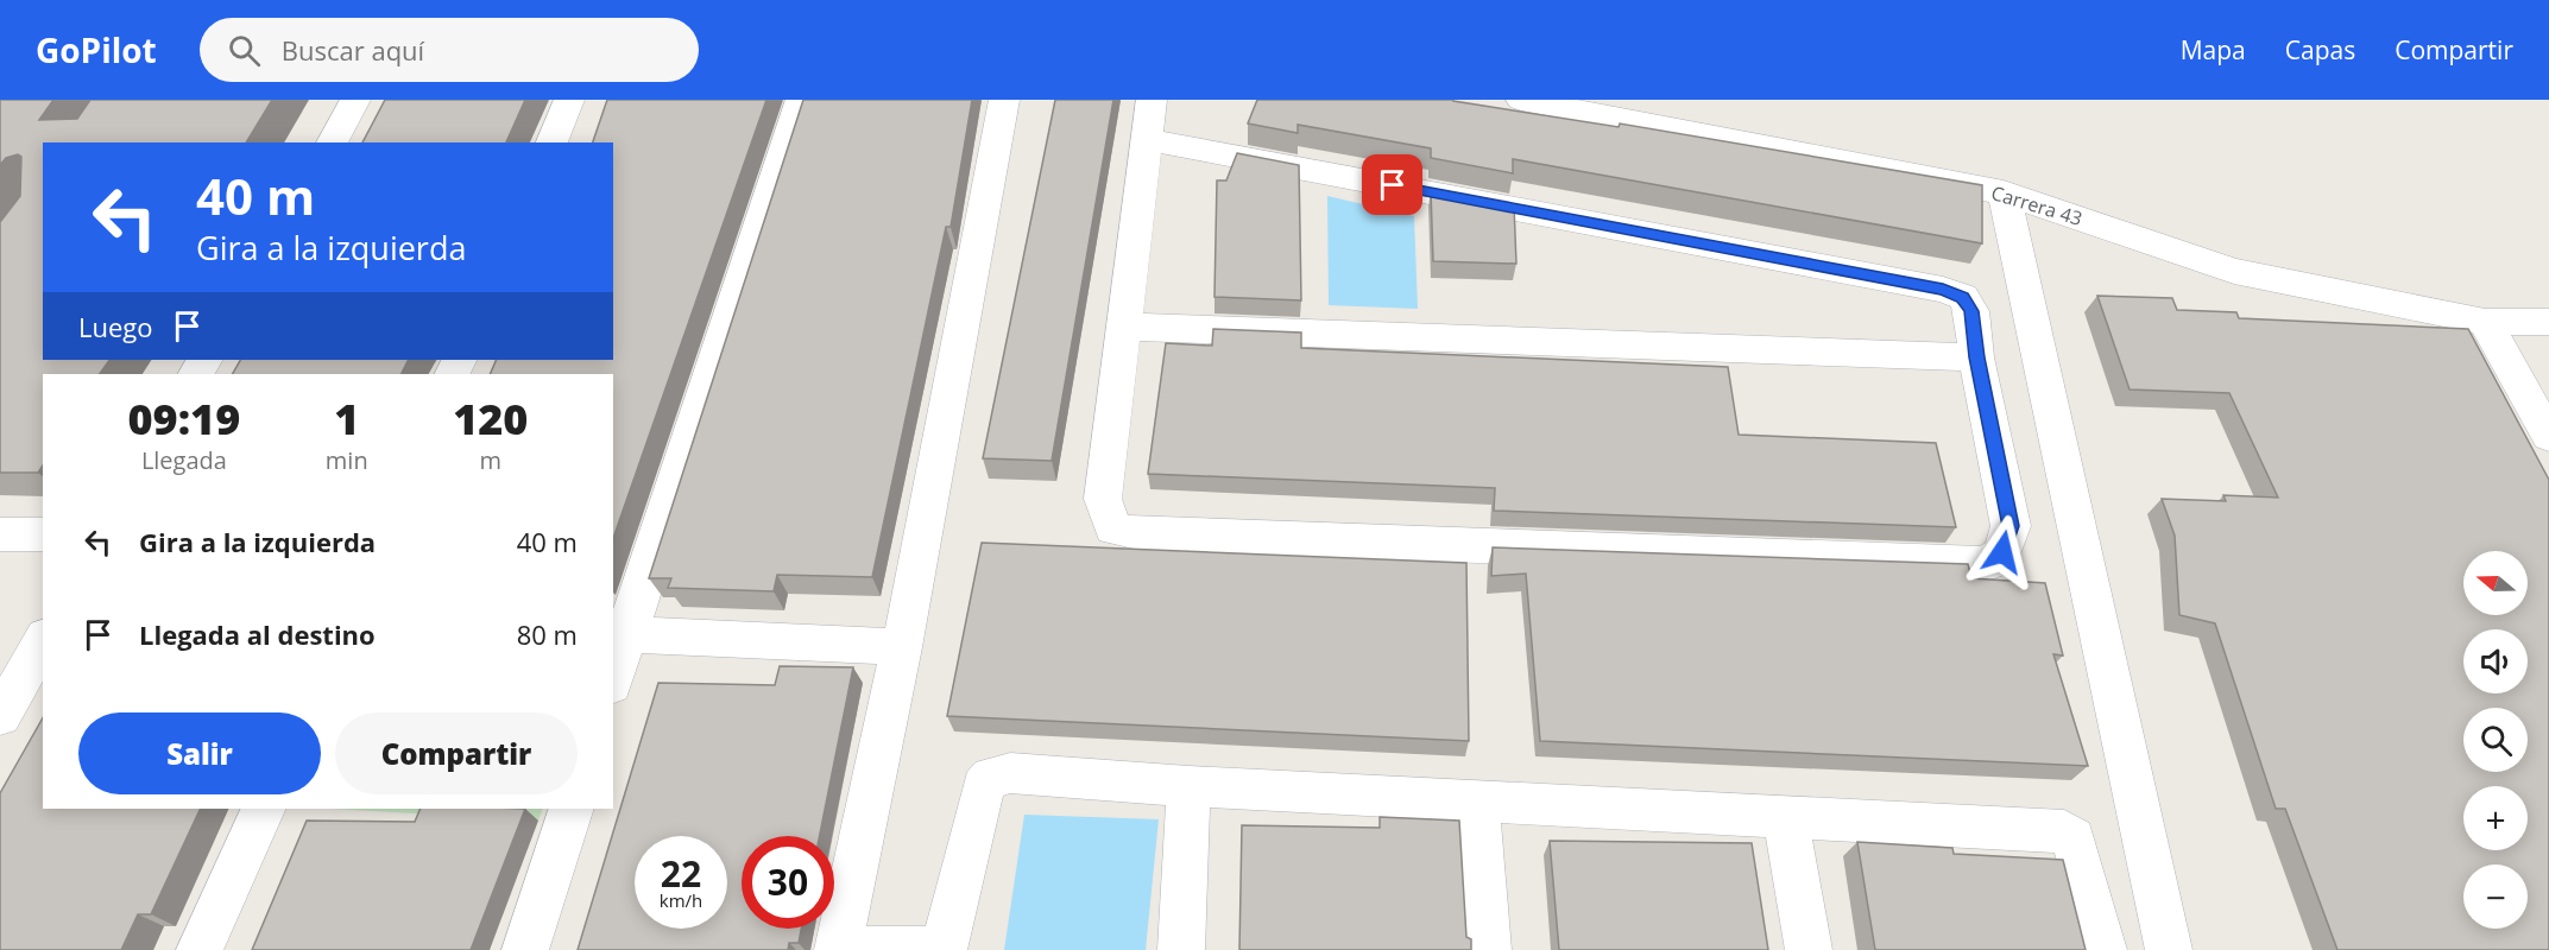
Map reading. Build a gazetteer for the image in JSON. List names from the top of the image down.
{
  "streets": {
    "street": ["Carrera 43"]
  },
  "north": "left",
  "page": {
    "header": "GoPilot",
    "search": "Buscar aquí",
    "nav": ["Mapa", "Capas", "Compartir"],
    "turn": ["40 m", "Gira a la izquierda"],
    "then": "Luego",
    "eta": [
      "09:19",
      "Llegada",
      "1",
      "min",
      "120",
      "m"
    ],
    "list": [
      {
        "name": "Gira a la izquierda",
        "value": "40 m"
      },
      {
        "name": "Llegada al destino",
        "value": "80 m"
      }
    ],
    "map_buttons": ["+", "−"],
    "buttons": ["Salir", "Compartir"],
    "speed": "22 km/h",
    "limit": "30"
  }
}
